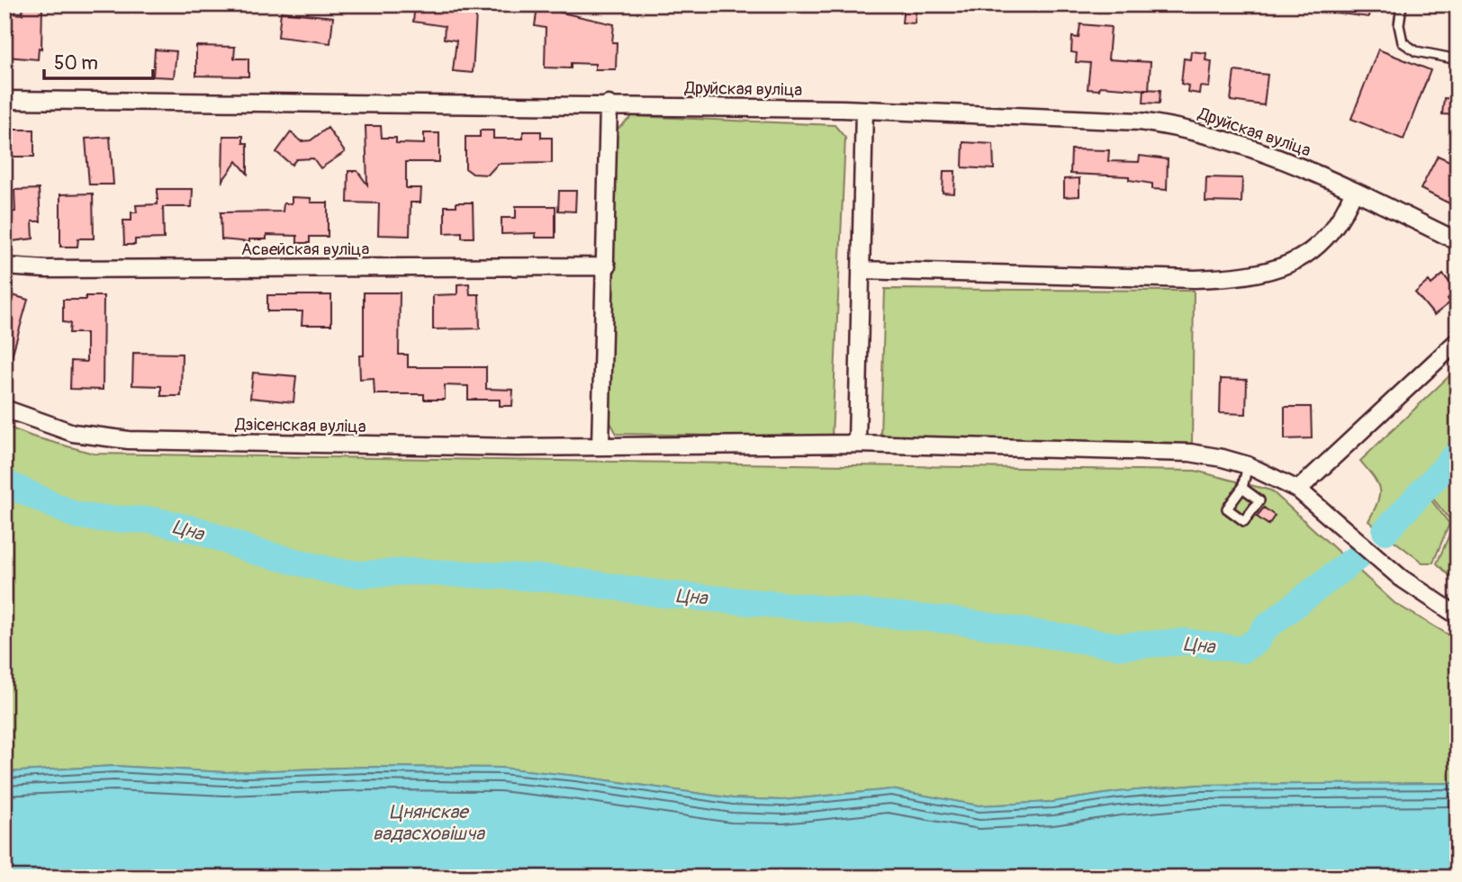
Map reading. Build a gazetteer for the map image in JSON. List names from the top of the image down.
{
  "streets": {
    "street": ["Друйская вуліца", "Асвейская вуліца", "Дзісенская вуліца"]
  },
  "water": ["Цна", "Цнянскае вадасховішча"],
  "scale_bar": "50 m"
}
